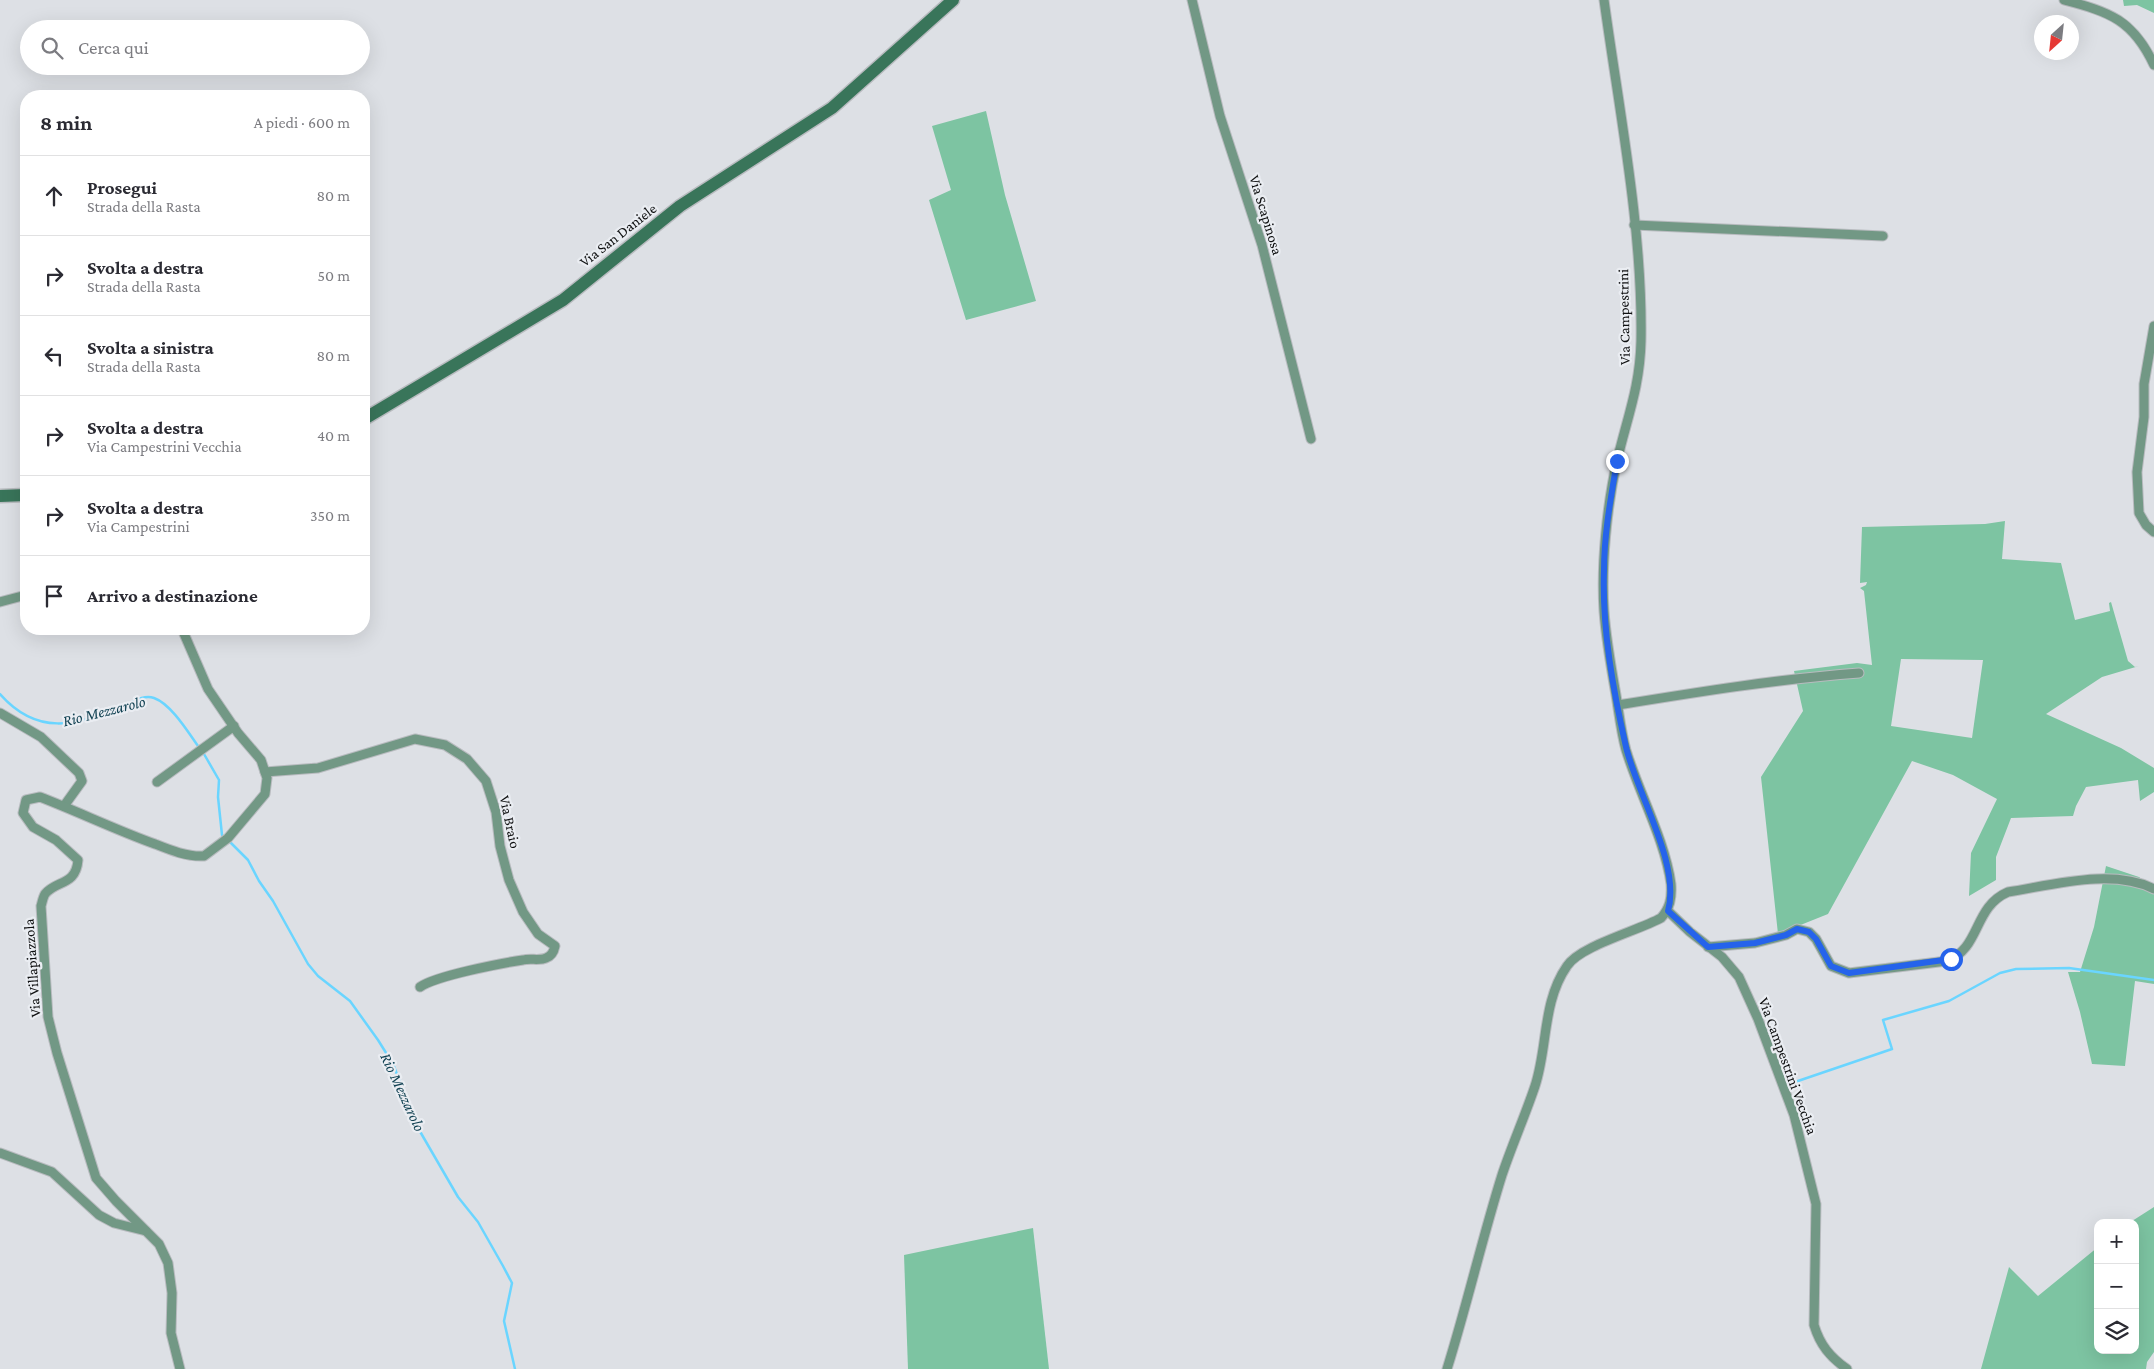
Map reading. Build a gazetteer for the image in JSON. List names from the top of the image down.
{
  "streets": {
    "street": [
      "Via Scapinosa",
      "Via San Daniele",
      "Via Campestrini",
      "Via Braio",
      "Via Villapiazzola",
      "Via Campestrini Vecchia"
    ]
  },
  "crossings": [
    ["Via Campestrini", "Via Campestrini Vecchia"],
    ["Via Braio", "Via Villapiazzola"]
  ],
  "water": ["Rio Mezzarolo"],
  "north": "bottom left",
  "page": {
    "search": "Cerca qui",
    "heading": ["8 min", "A piedi · 600 m"],
    "list": [
      ["Prosegui", "Strada della Rasta", "80 m"],
      ["Svolta a destra", "Strada della Rasta", "50 m"],
      ["Svolta a sinistra", "Strada della Rasta", "80 m"],
      ["Svolta a destra", "Via Campestrini Vecchia", "40 m"],
      ["Svolta a destra", "Via Campestrini", "350 m"],
      "Arrivo a destinazione"
    ],
    "map_buttons": ["+", "−"]
  }
}
